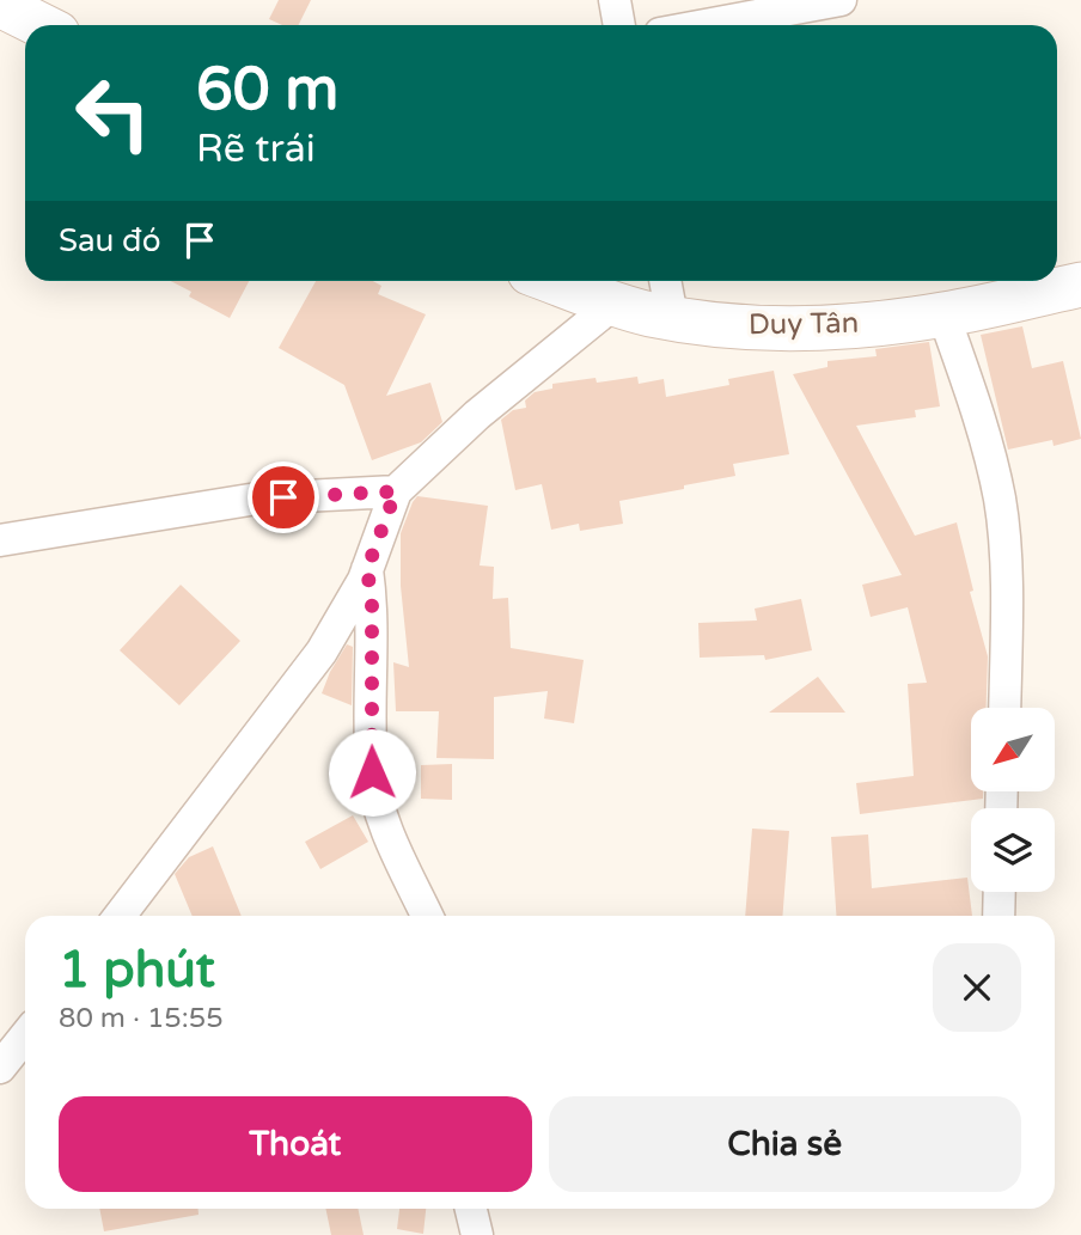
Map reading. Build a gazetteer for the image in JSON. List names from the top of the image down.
{
  "streets": {
    "street": ["Duy Tân"]
  },
  "north": "bottom left",
  "page": {
    "turn": ["60 m", "Rẽ trái"],
    "then": "Sau đó",
    "heading": ["1 phút", "80 m · 15:55"],
    "buttons": ["Thoát", "Chia sẻ"]
  }
}
